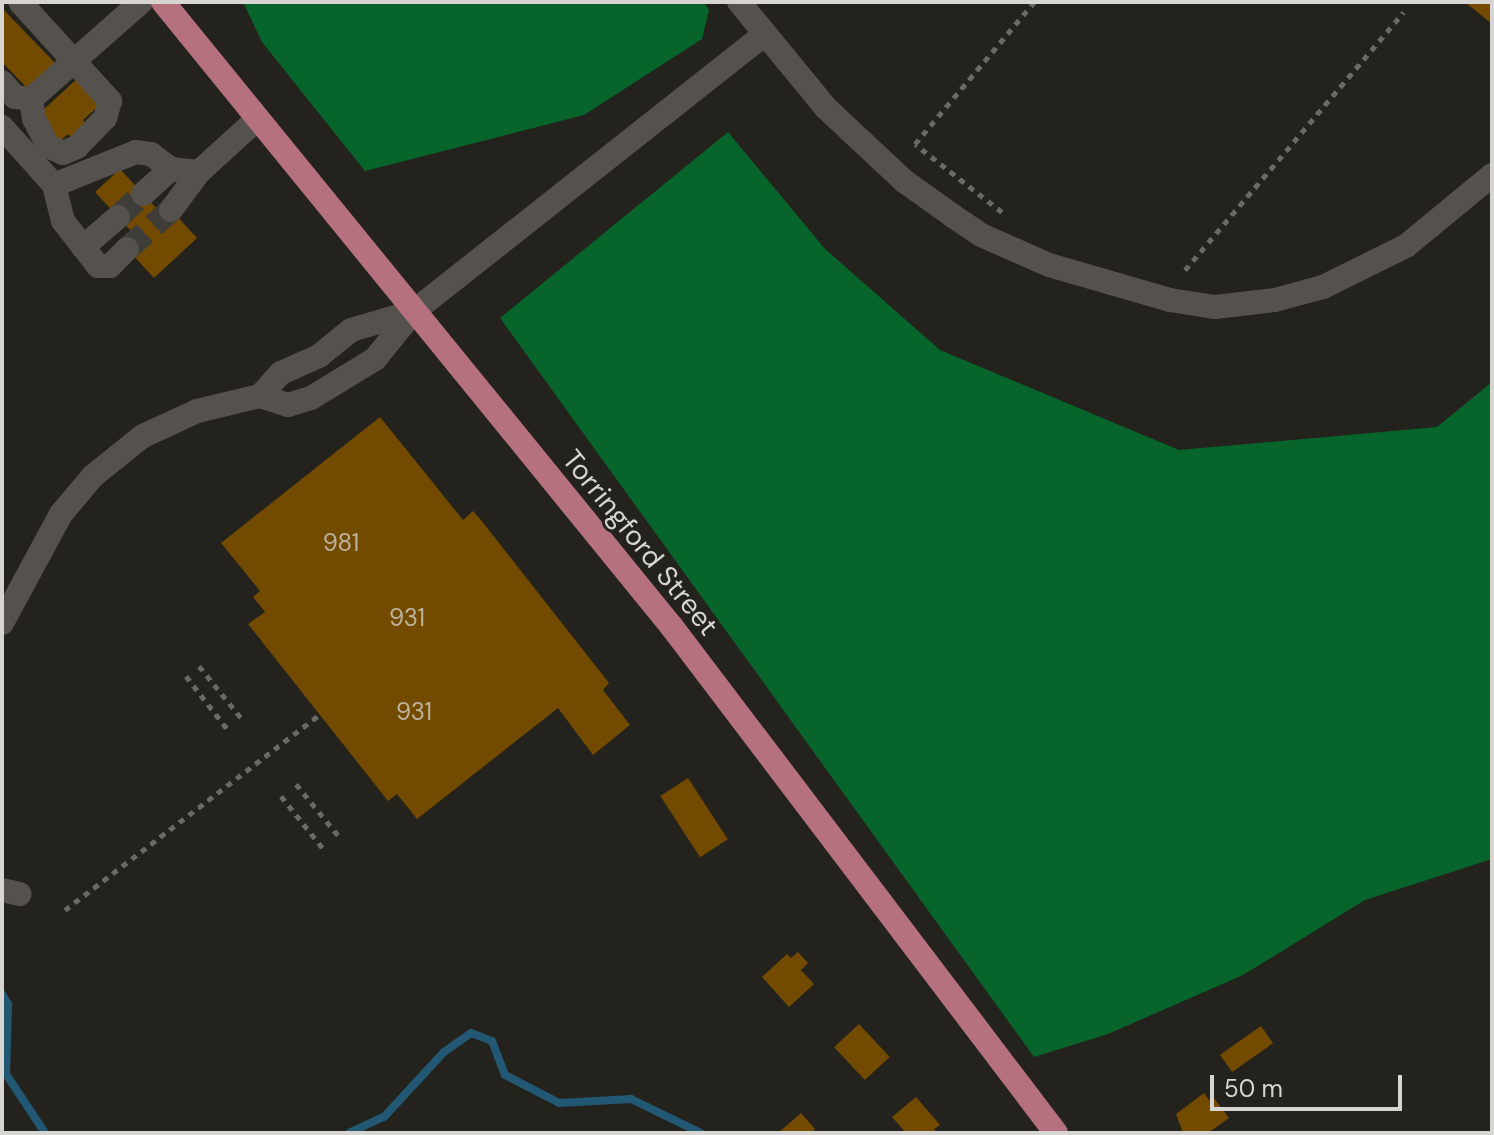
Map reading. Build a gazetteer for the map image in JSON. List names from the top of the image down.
{
  "streets": {
    "main road": ["Torringford Street"]
  },
  "house_numbers": ["981", "931", "931"],
  "scale_bar": "50 m"
}
